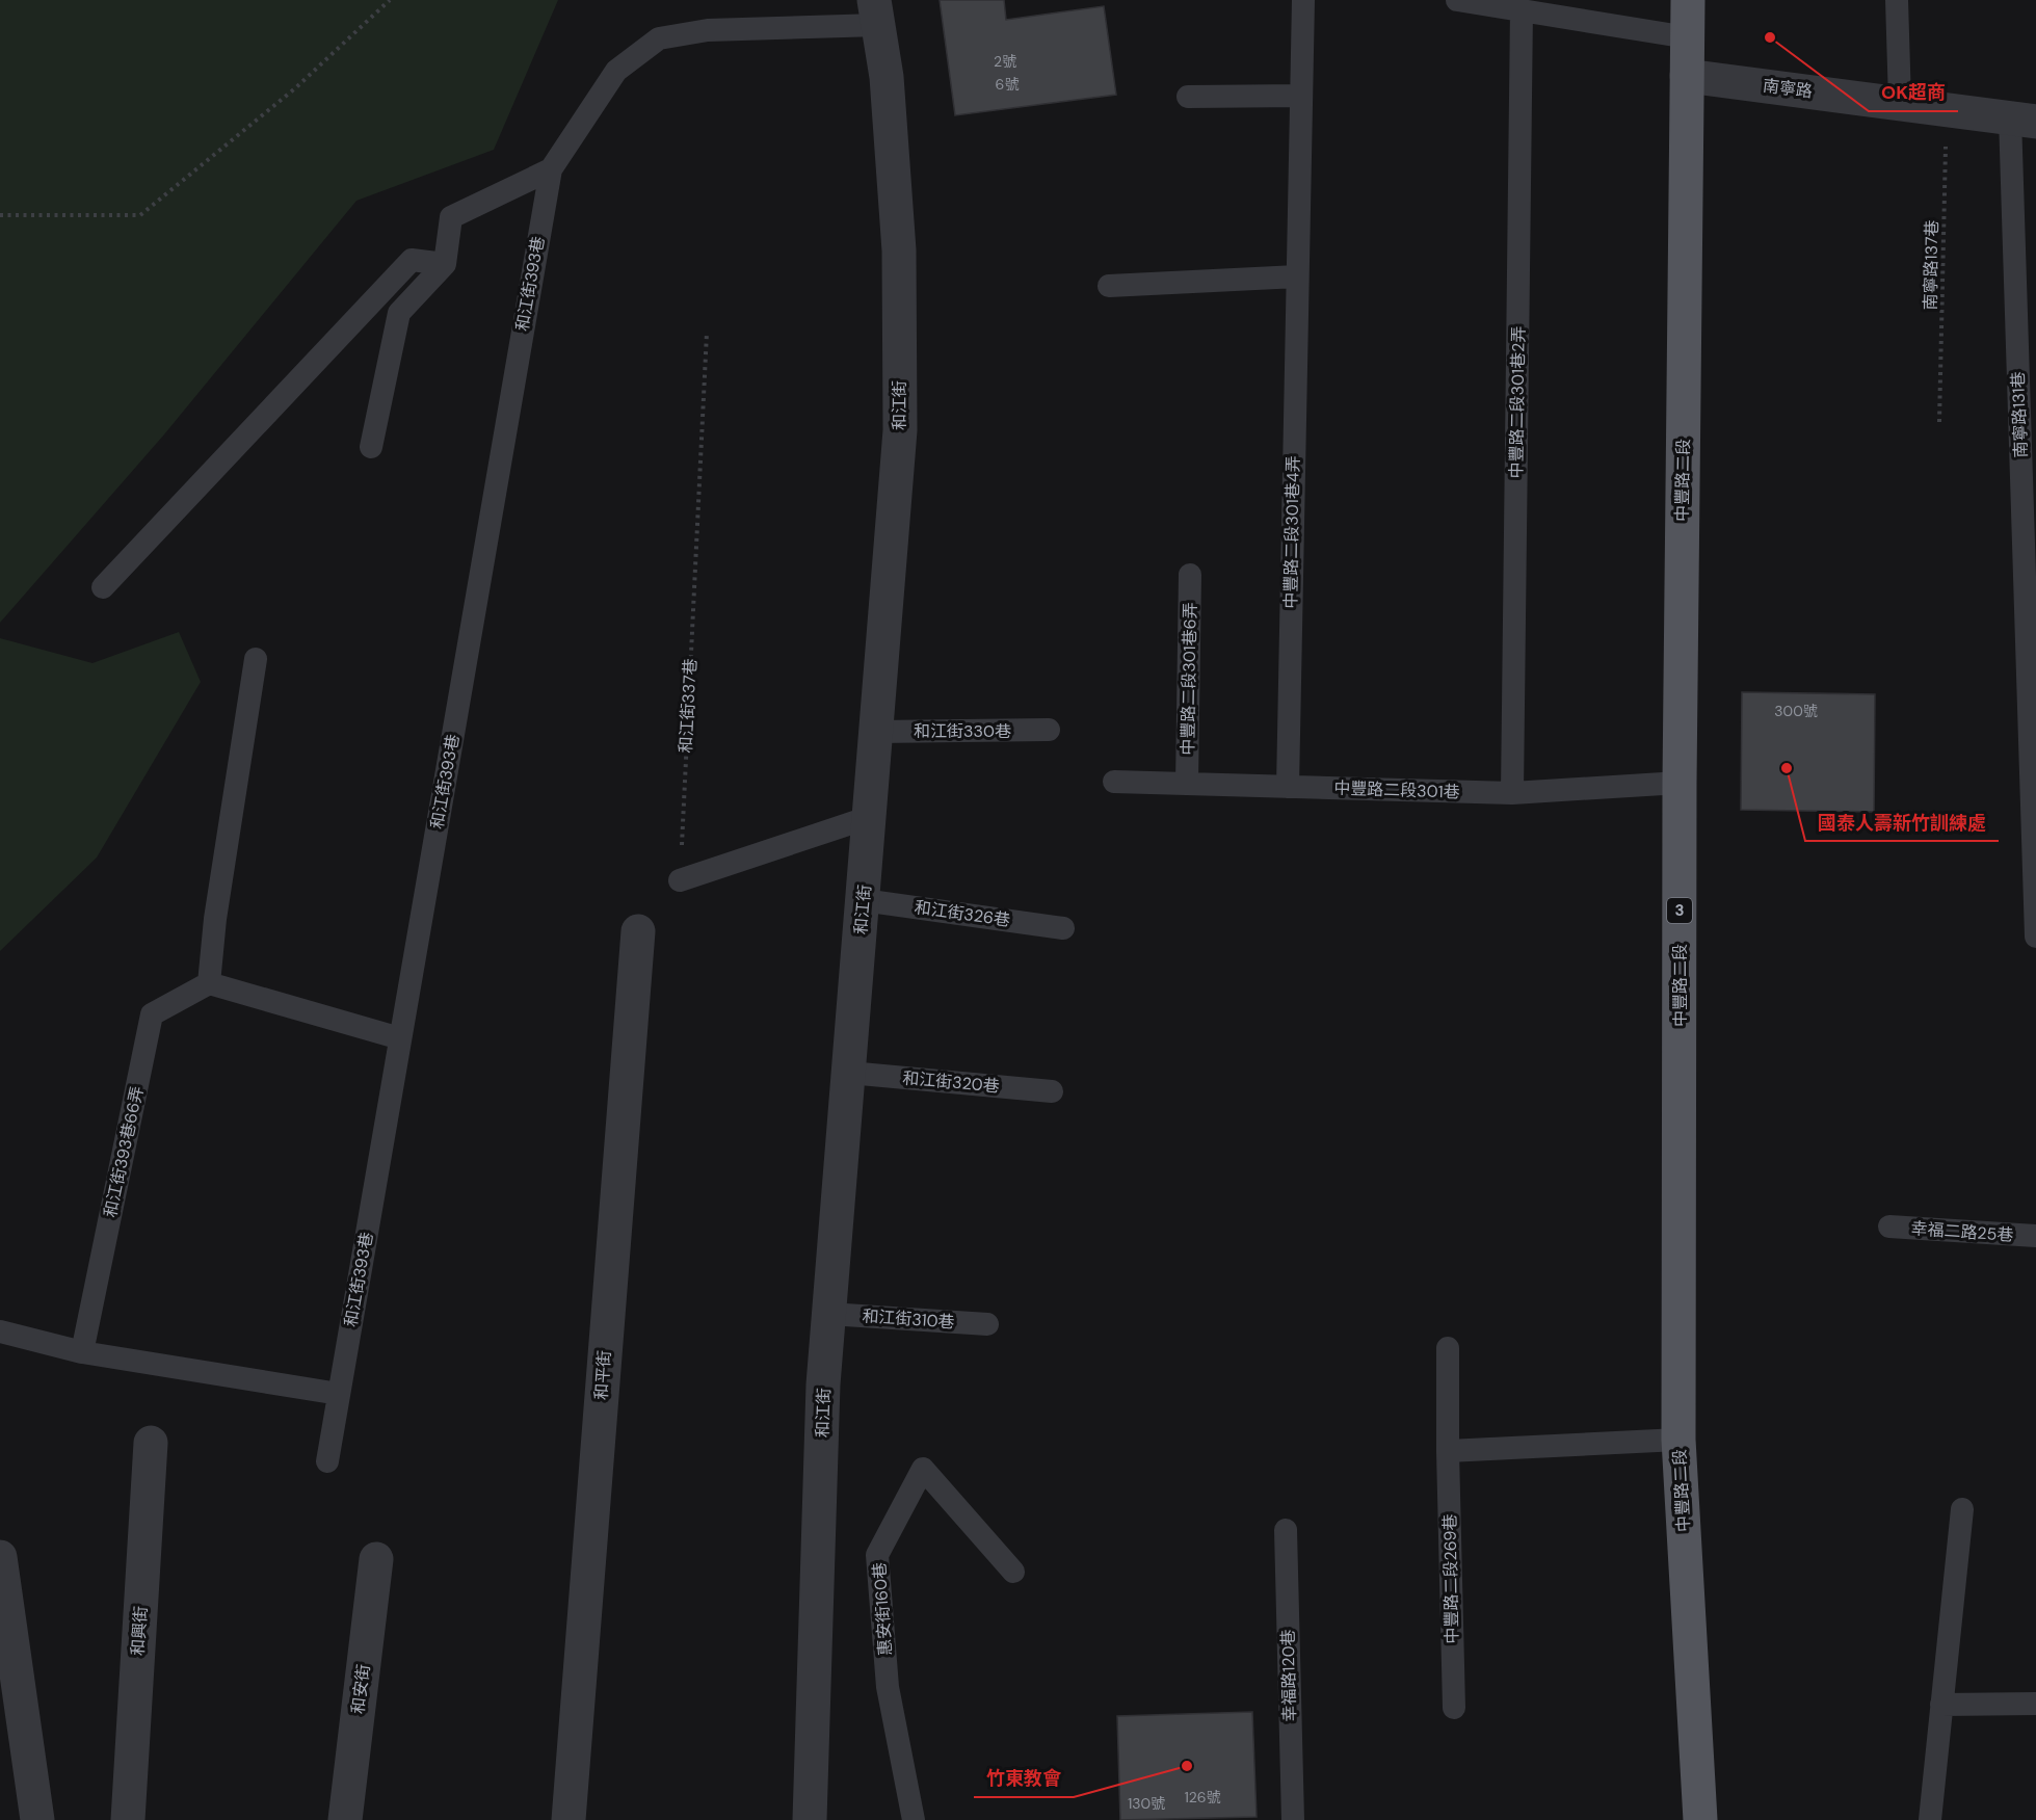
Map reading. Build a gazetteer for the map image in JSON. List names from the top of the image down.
{
  "streets": {
    "main road": ["中豐路二段", "3"],
    "street": [
      "南寧路",
      "和江街",
      "和平街",
      "和興街",
      "和安街"
    ],
    "lane": [
      "和江街393巷",
      "中豐路二段301巷2弄",
      "南寧路131巷",
      "中豐路二段301巷4弄",
      "中豐路二段301巷6弄",
      "和江街330巷",
      "中豐路二段301巷",
      "和江街326巷",
      "和江街320巷",
      "和江街393巷66弄",
      "幸福二路25巷",
      "和江街310巷",
      "中豐路二段269巷",
      "惠安街160巷",
      "幸福路120巷"
    ],
    "path": ["南寧路137巷", "和江街337巷"]
  },
  "crossings": [
    ["南寧路", "南寧路137巷"],
    ["南寧路", "南寧路131巷"],
    ["南寧路", "中豐路二段"],
    ["和江街393巷", "和江街"],
    ["中豐路二段301巷2弄", "中豐路二段301巷"],
    ["和江街", "和江街330巷"],
    ["和江街", "和江街326巷"],
    ["和江街", "和江街320巷"],
    ["和江街", "和江街310巷"],
    ["中豐路二段", "中豐路二段301巷"],
    ["中豐路二段301巷4弄", "中豐路二段301巷"],
    ["中豐路二段301巷6弄", "中豐路二段301巷"]
  ],
  "places": ["OK超商", "國泰人壽新竹訓練處", "竹東教會"],
  "house_numbers": [
    "2號",
    "6號",
    "300號",
    "126號",
    "130號"
  ]
}
